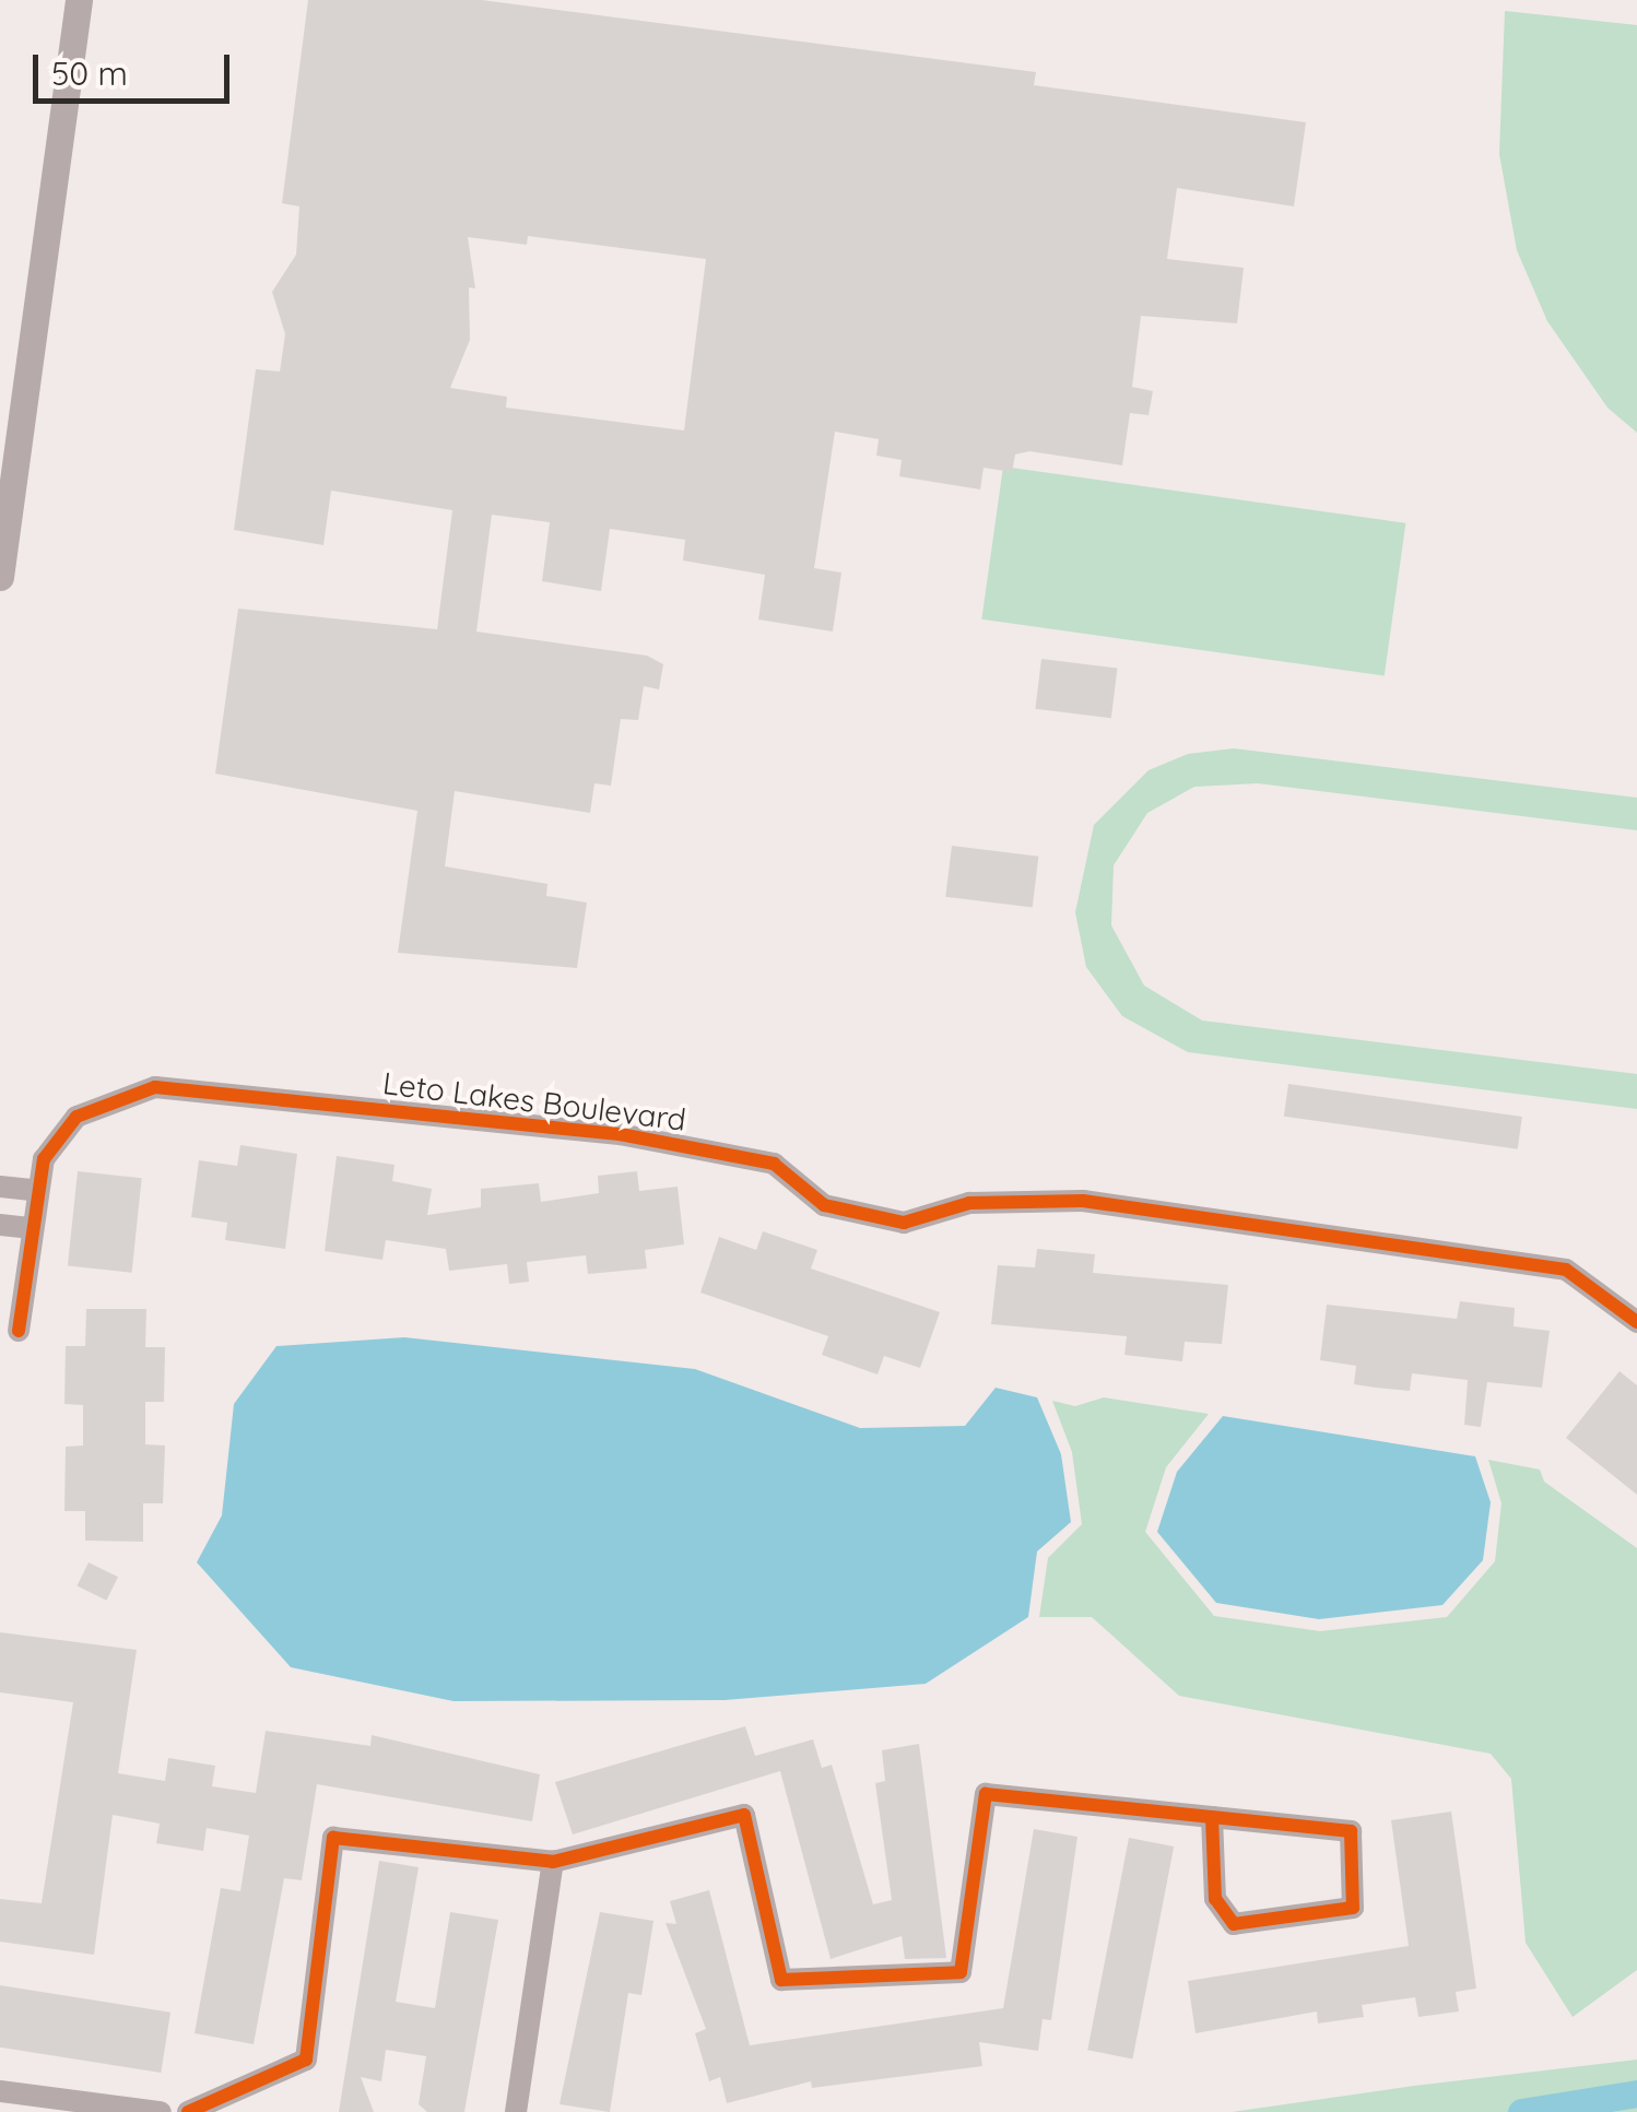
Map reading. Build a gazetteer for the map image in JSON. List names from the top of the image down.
{
  "streets": {
    "street": ["Leto Lakes Boulevard"]
  },
  "scale_bar": "50 m"
}
